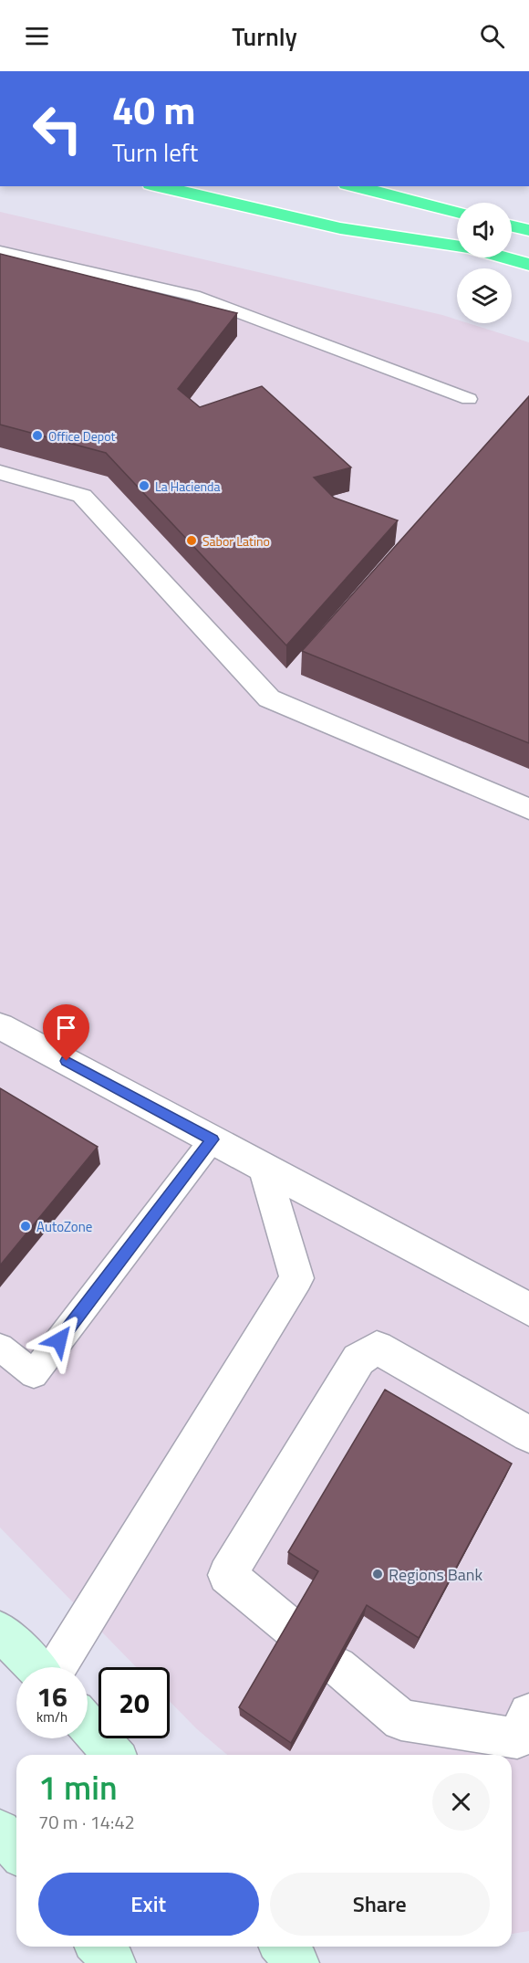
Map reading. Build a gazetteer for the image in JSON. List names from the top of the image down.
{
  "places": [
    "Office Depot",
    "La Hacienda",
    "Sabor Latino",
    "AutoZone",
    "Regions Bank"
  ],
  "page": {
    "header": "Turnly",
    "turn": ["40 m", "Turn left"],
    "speed": "16 km/h",
    "limit": "20",
    "heading": ["1 min", "70 m · 14:42"],
    "buttons": ["Exit", "Share"]
  }
}
